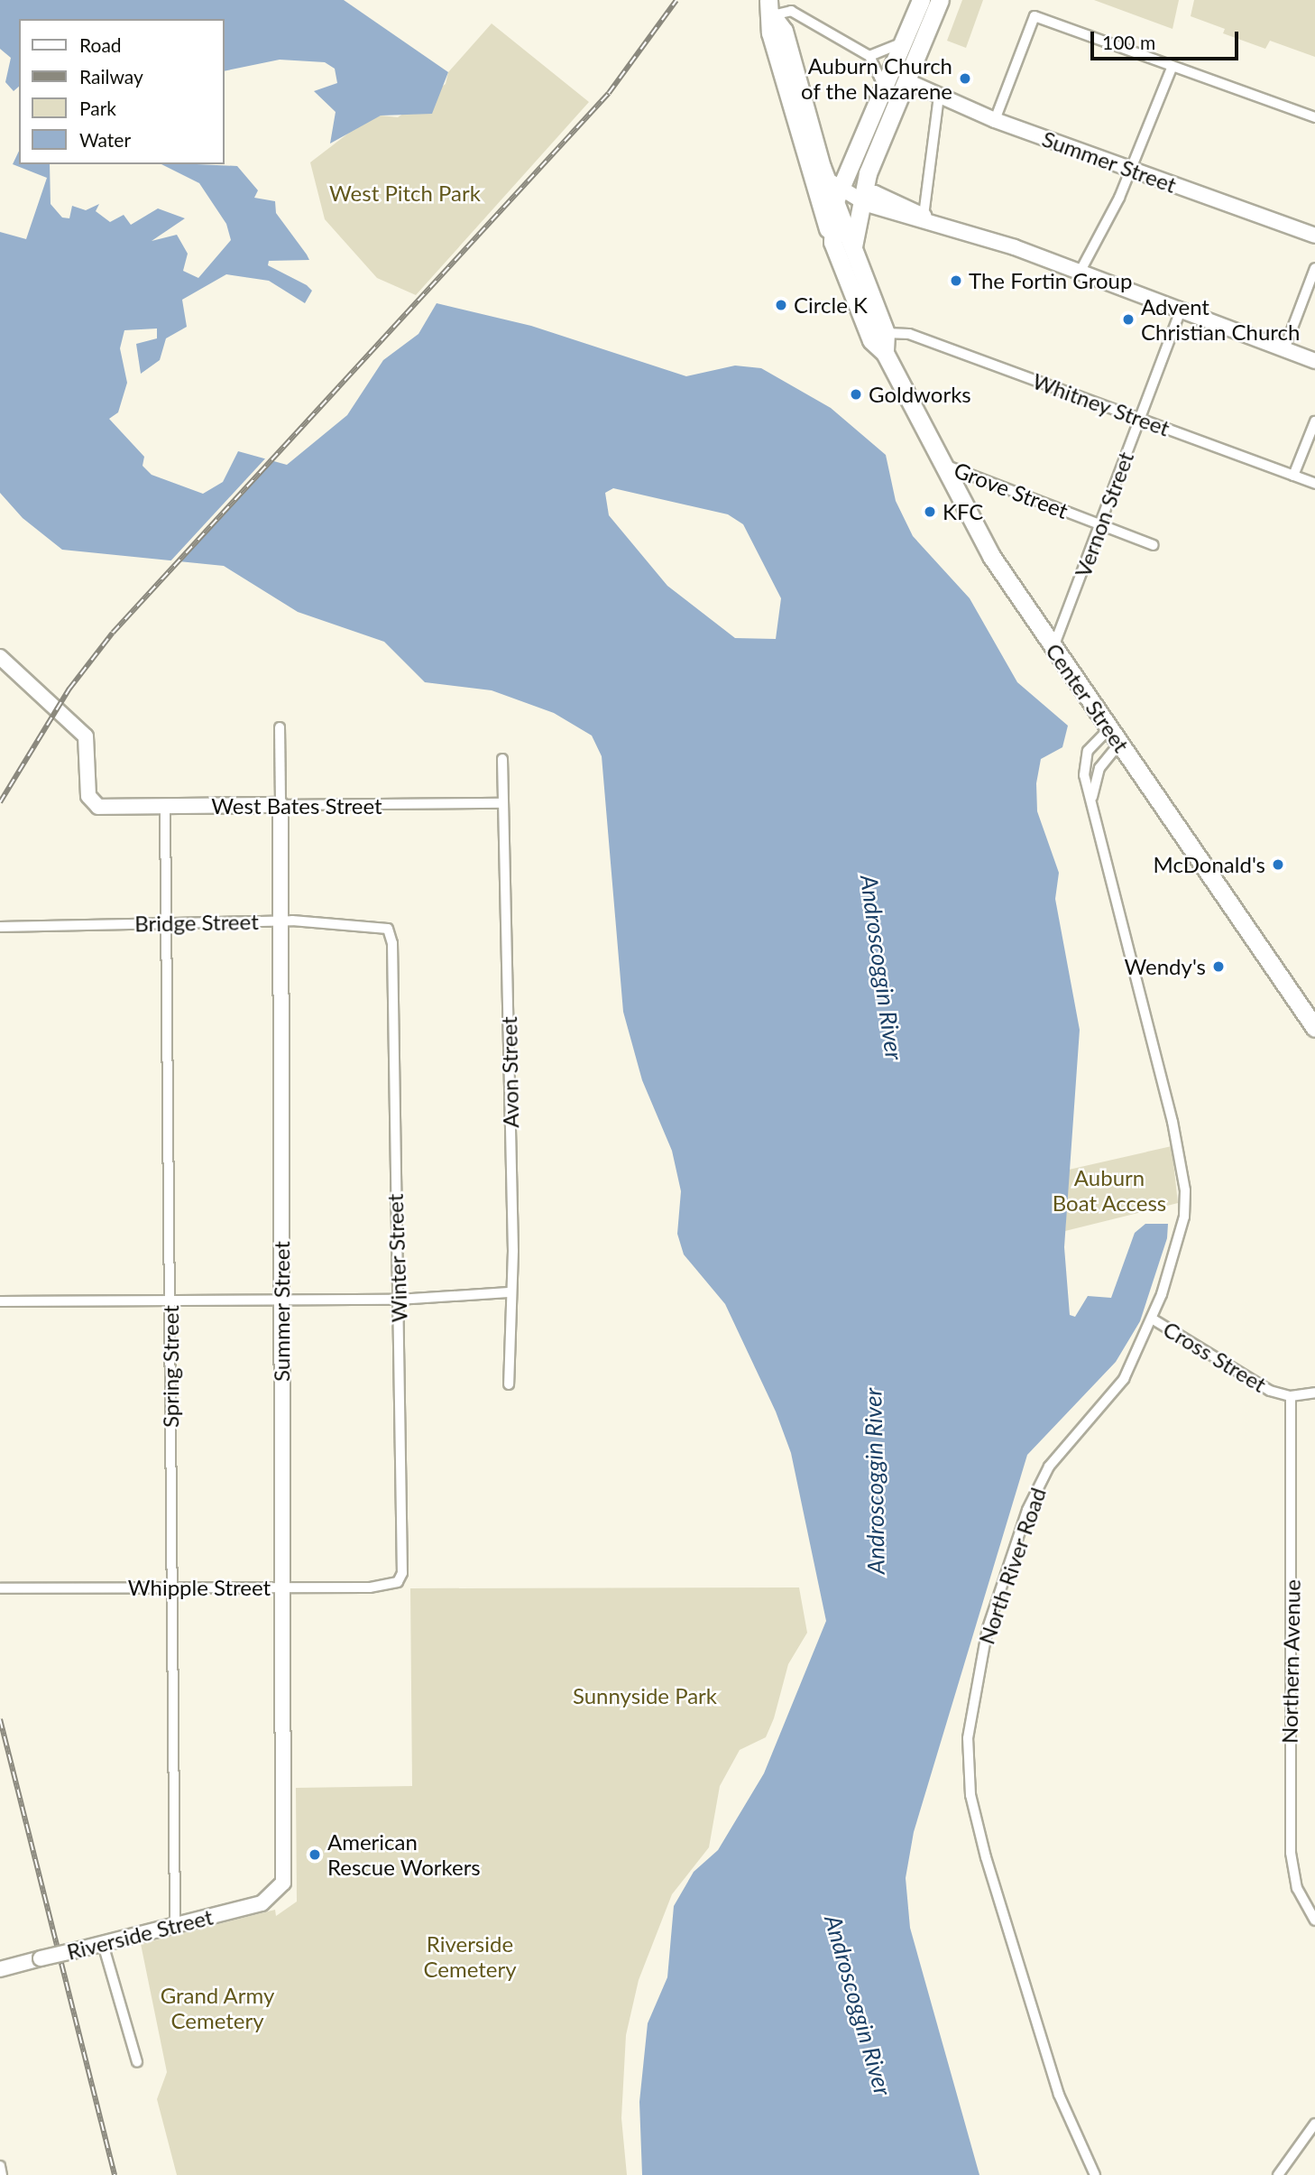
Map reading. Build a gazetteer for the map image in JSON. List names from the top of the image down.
{
  "streets": {
    "highway": ["Center Street"],
    "street": [
      "Summer Street",
      "Whitney Street",
      "Grove Street",
      "Vernon Street",
      "West Bates Street",
      "Bridge Street",
      "Avon Street",
      "Winter Street",
      "Cross Street",
      "Spring Street",
      "North River Road",
      "Whipple Street",
      "Northern Avenue",
      "Riverside Street"
    ]
  },
  "crossings": [
    ["Summer Street", "Center Street"],
    ["Summer Street", "West Bates Street"],
    ["Summer Street", "Bridge Street"],
    ["Summer Street", "Whipple Street"],
    ["Summer Street", "Riverside Street"],
    ["Whitney Street", "Vernon Street"],
    ["Whitney Street", "Center Street"],
    ["Grove Street", "Vernon Street"],
    ["Grove Street", "Center Street"],
    ["Vernon Street", "Center Street"],
    ["Center Street", "North River Road"],
    ["West Bates Street", "Avon Street"],
    ["West Bates Street", "Spring Street"],
    ["Bridge Street", "Winter Street"],
    ["Bridge Street", "Spring Street"],
    ["Winter Street", "Whipple Street"],
    ["Cross Street", "North River Road"],
    ["Cross Street", "Northern Avenue"],
    ["Spring Street", "Whipple Street"],
    ["Spring Street", "Riverside Street"]
  ],
  "water": ["Androscoggin River"],
  "parks": [
    "West Pitch Park",
    "Auburn Boat Access",
    "Sunnyside Park",
    "Riverside Cemetery",
    "Grand Army Cemetery"
  ],
  "places": [
    "Auburn Church of the Nazarene",
    "The Fortin Group",
    "Circle K",
    "Advent Christian Church",
    "Goldworks",
    "KFC",
    "McDonald's",
    "Wendy's",
    "American Rescue Workers"
  ],
  "legend": [
    "Road",
    "Railway",
    "Park",
    "Water"
  ],
  "scale_bar": "100 m"
}
